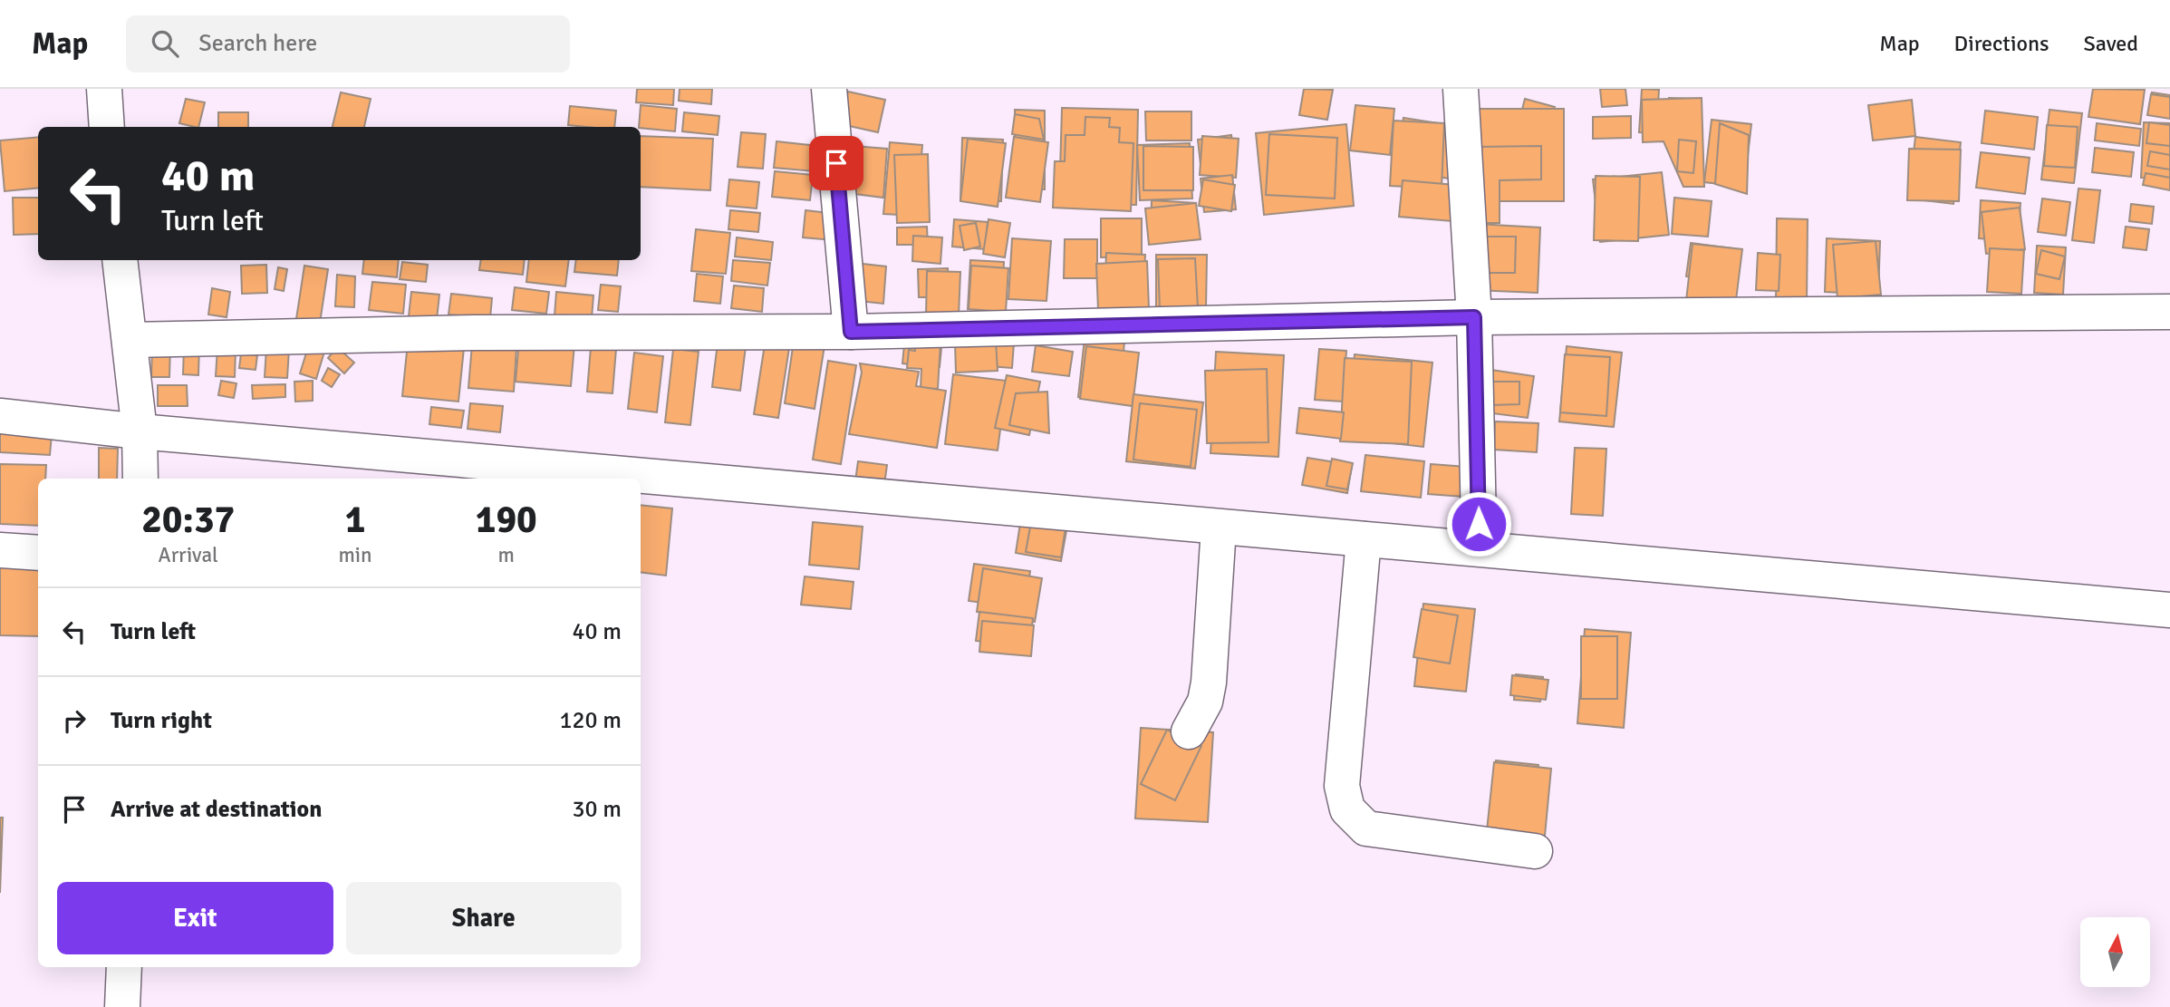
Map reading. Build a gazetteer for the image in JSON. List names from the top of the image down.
{
  "north": "top",
  "page": {
    "header": "Map",
    "search": "Search here",
    "nav": ["Map", "Directions", "Saved"],
    "turn": ["40 m", "Turn left"],
    "eta": [
      "20:37",
      "Arrival",
      "1",
      "min",
      "190",
      "m"
    ],
    "list": [
      {
        "name": "Turn left",
        "value": "40 m"
      },
      {
        "name": "Turn right",
        "value": "120 m"
      },
      {
        "name": "Arrive at destination",
        "value": "30 m"
      }
    ],
    "buttons": ["Exit", "Share"]
  }
}
